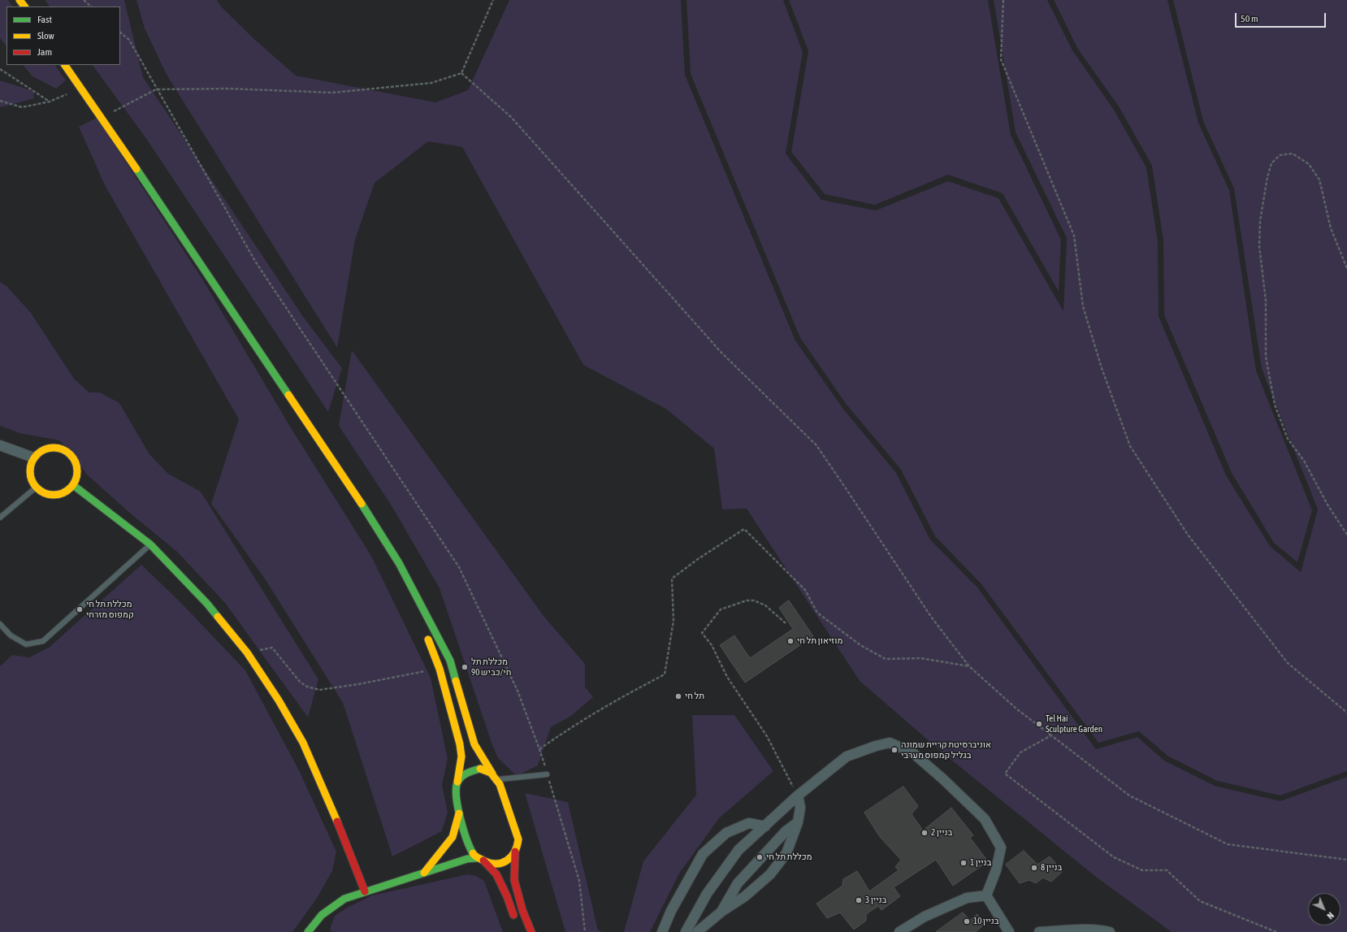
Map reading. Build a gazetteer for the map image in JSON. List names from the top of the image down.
{
  "places": [
    "מכללת תל חי קמפוס מזרחי",
    "מוזיאון תל חי",
    "מכללת תל חי/כביש 90",
    "תל חי",
    "Tel Hai Sculpture Garden",
    "אוניברסיטת קריית שמונה בגליל קמפוס מערבי",
    "בניין 2",
    "מכללת תל חי",
    "בניין 1",
    "בניין 8",
    "בניין 3",
    "בניין 10"
  ],
  "legend": ["Fast", "Slow", "Jam"],
  "scale_bar": "50 m",
  "north": "bottom right"
}
